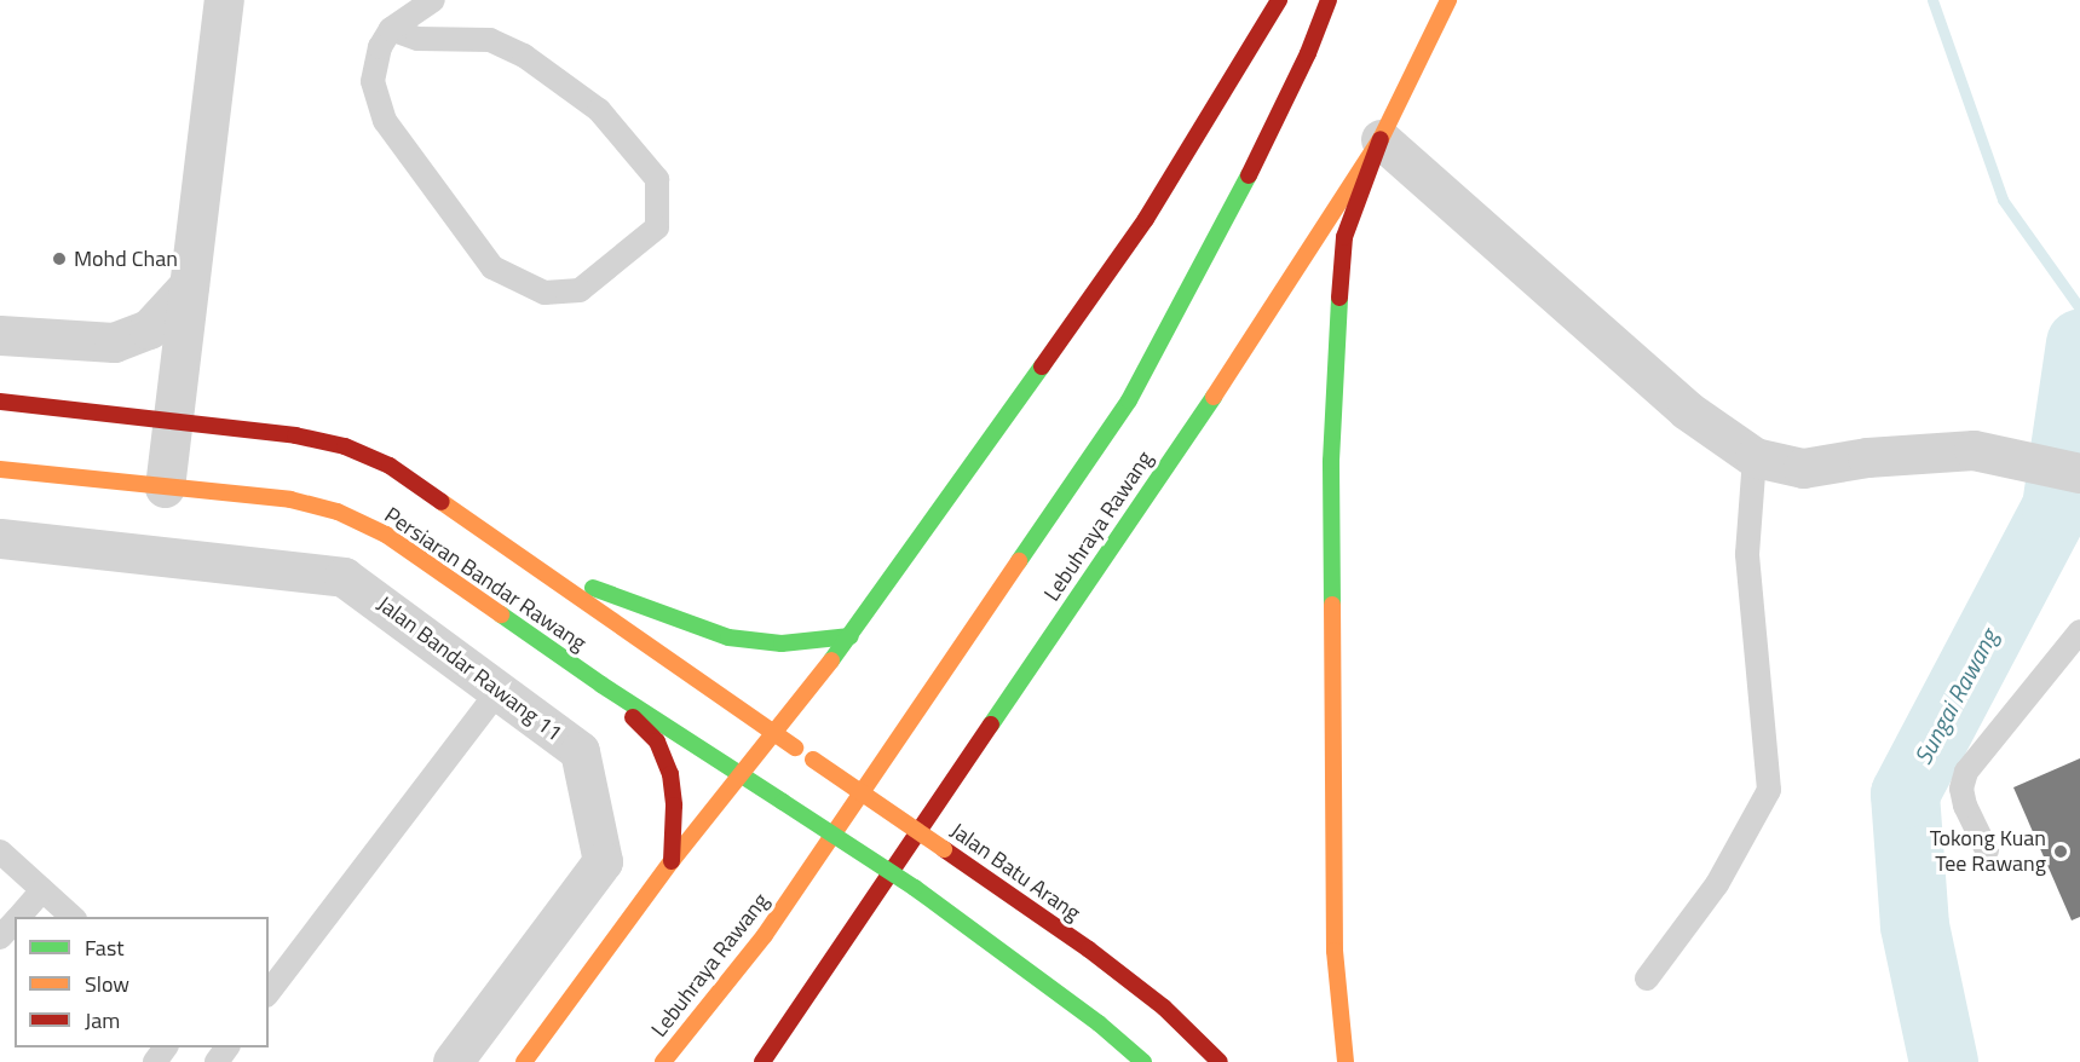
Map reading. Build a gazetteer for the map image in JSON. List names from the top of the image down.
{
  "streets": {
    "main road": ["Lebuhraya Rawang", "Persiaran Bandar Rawang", "Jalan Batu Arang"],
    "street": ["Jalan Bandar Rawang 11"]
  },
  "crossings": [
    ["Persiaran Bandar Rawang", "Jalan Batu Arang"]
  ],
  "water": ["Sungai Rawang"],
  "places": ["Mohd Chan", "Tokong Kuan Tee Rawang"],
  "legend": ["Fast", "Slow", "Jam"]
}
